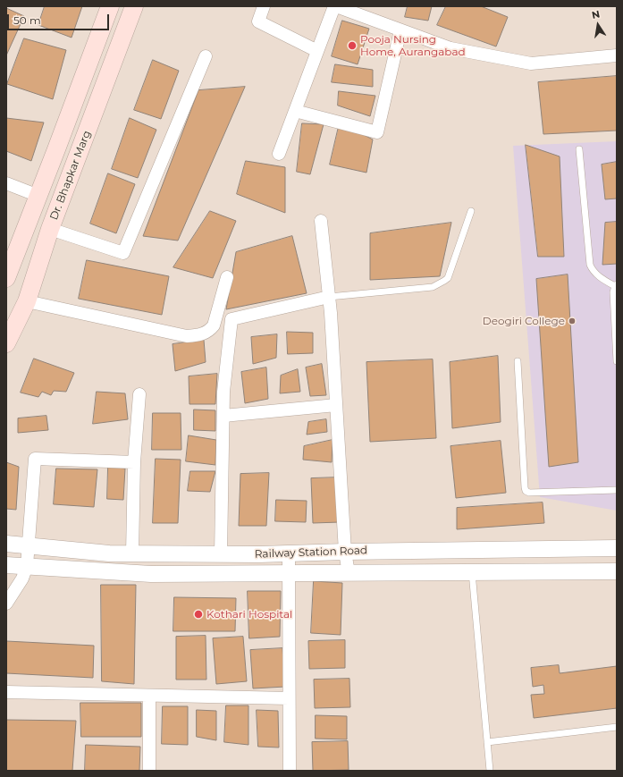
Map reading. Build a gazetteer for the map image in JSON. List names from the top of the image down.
{
  "streets": {
    "main road": ["Dr. Bhapkar Marg"],
    "street": ["Railway Station Road"]
  },
  "places": ["Pooja Nursing Home, Aurangabad", "Deogiri College", "Kothari Hospital"],
  "scale_bar": "50 m",
  "north": "top"
}
